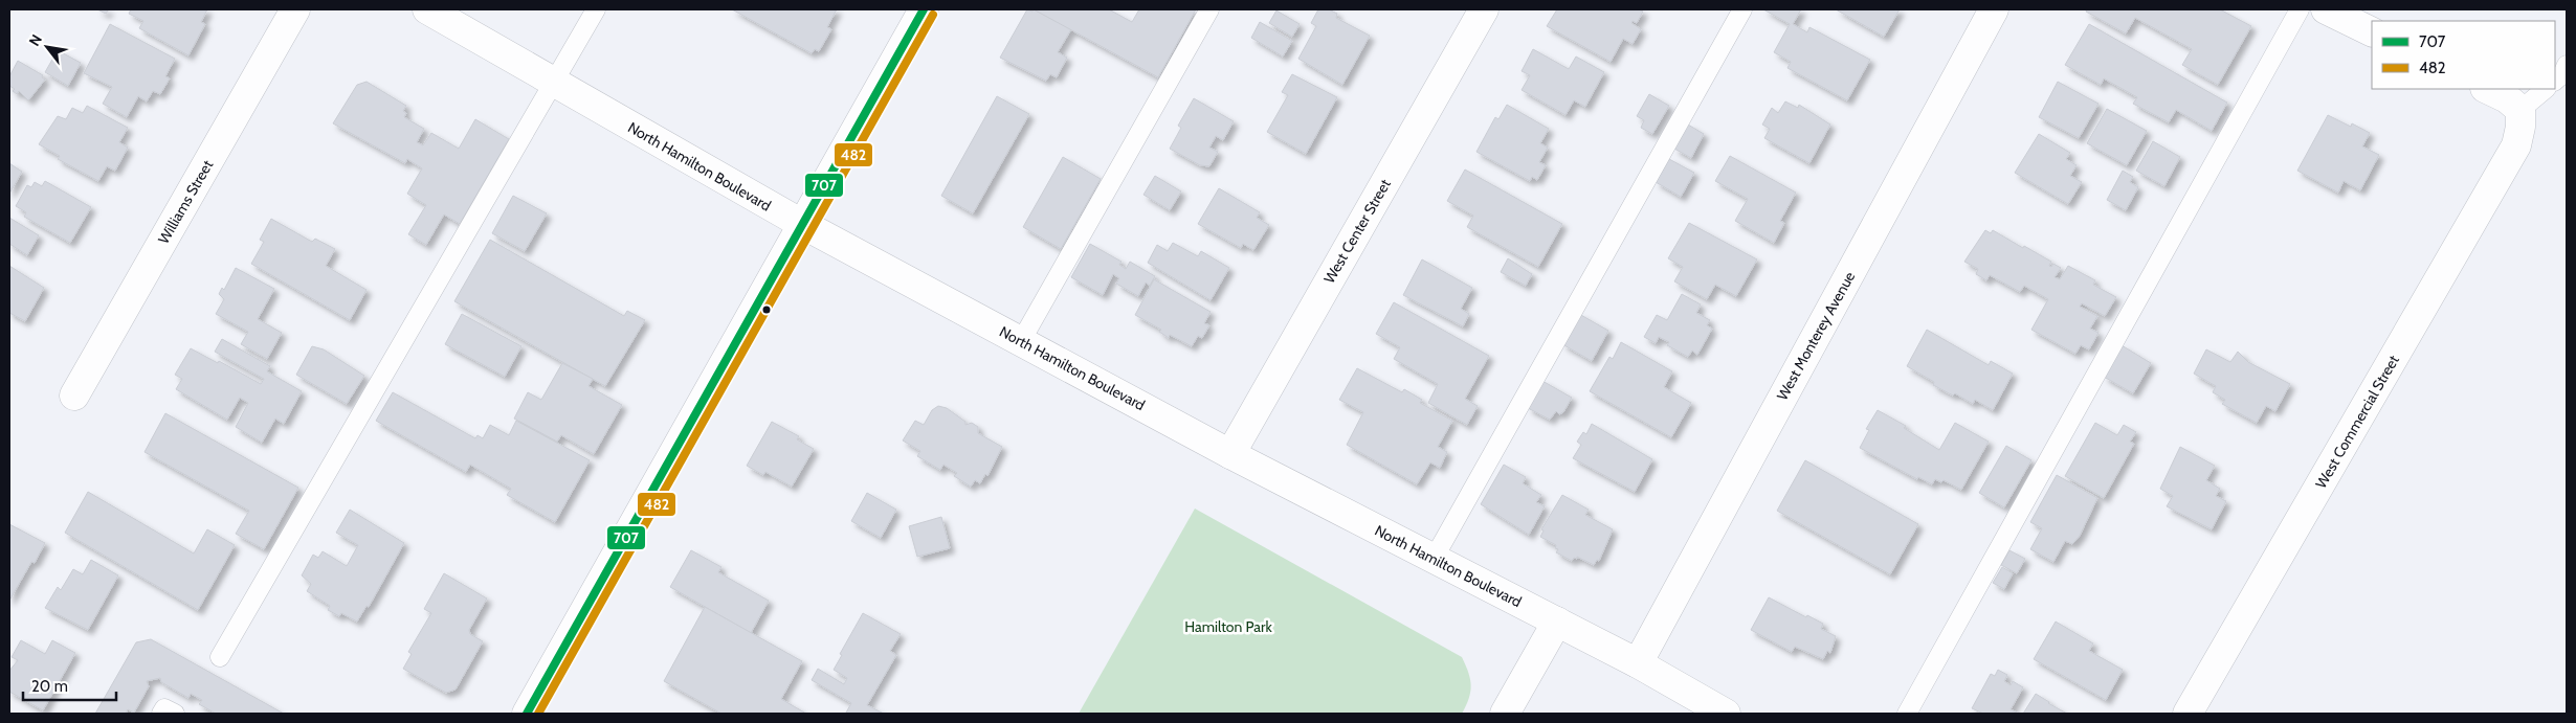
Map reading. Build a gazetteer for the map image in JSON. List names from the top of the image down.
{
  "streets": {
    "street": [
      "North Hamilton Boulevard",
      "Williams Street",
      "West Center Street",
      "West Monterey Avenue",
      "West Commercial Street"
    ]
  },
  "crossings": [
    ["North Hamilton Boulevard", "West Center Street"],
    ["North Hamilton Boulevard", "West Monterey Avenue"]
  ],
  "parks": ["Hamilton Park"],
  "lines": ["transit line 707", "transit line 482"],
  "legend": ["707", "482"],
  "scale_bar": "20 m",
  "north": "top left"
}
